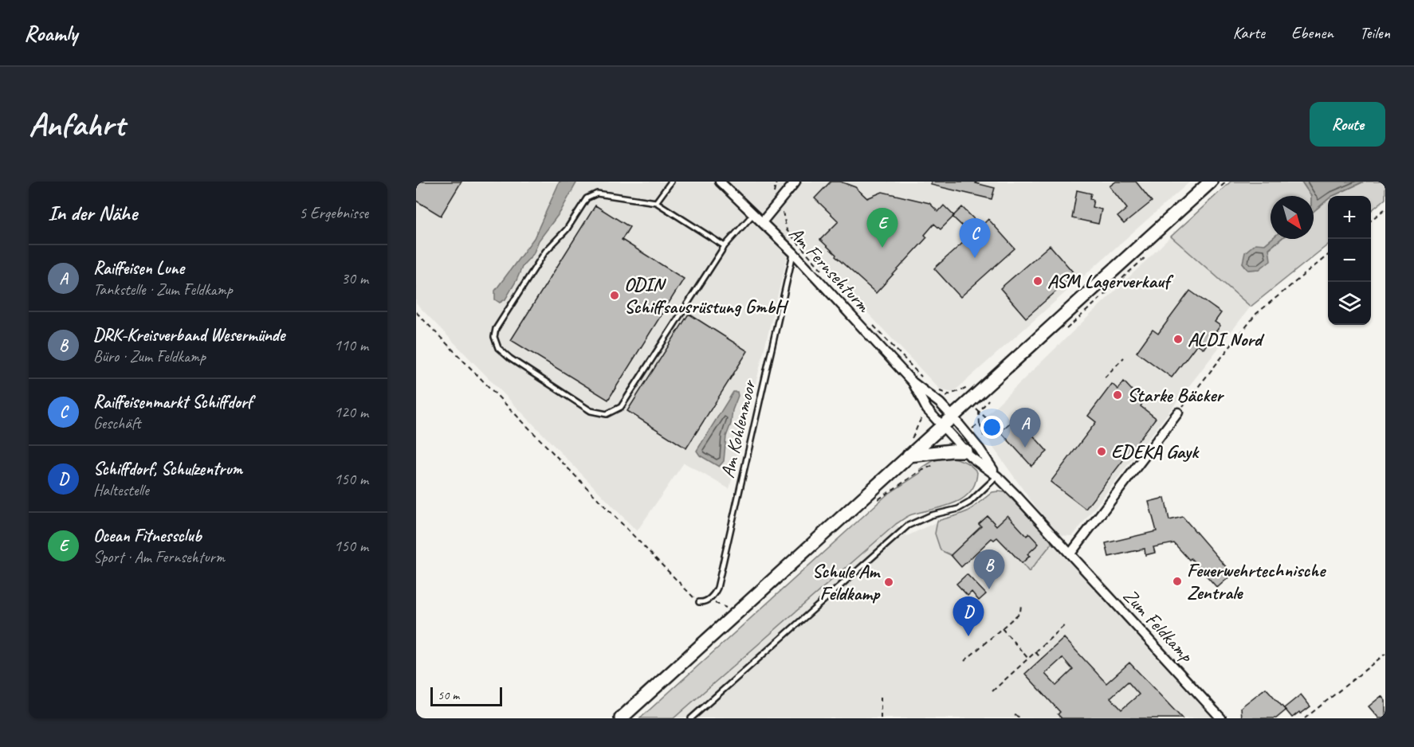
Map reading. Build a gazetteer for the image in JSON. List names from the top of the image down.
{
  "streets": {
    "street": ["Am Fernsehturm", "Zum Feldkamp"],
    "lane": ["Am Kohlenmoor"]
  },
  "crossings": [
    ["Am Fernsehturm", "Am Kohlenmoor"],
    ["Am Fernsehturm", "Zum Feldkamp"]
  ],
  "places": [
    "ASM Lagerverkauf",
    "ODIN Schiffsausrüstung GmbH",
    "ALDI Nord",
    "Starke Bäcker",
    "EDEKA Gayk",
    "Feuerwehrtechnische Zentrale",
    "Schule Am Feldkamp"
  ],
  "scale_bar": "50 m",
  "north": "bottom right",
  "page": {
    "header": "Roamly",
    "nav": ["Karte", "Ebenen", "Teilen"],
    "buttons": "Route",
    "title": "Anfahrt",
    "heading": ["In der Nähe", "5 Ergebnisse"],
    "map_buttons": ["+", "−"],
    "pins": [
      "E",
      "C",
      "A",
      "B",
      "D"
    ],
    "list": [
      {
        "mark": "A",
        "name": "Raiffeisen Lune",
        "note": "Tankstelle · Zum Feldkamp",
        "value": "30 m"
      },
      {
        "mark": "B",
        "name": "DRK-Kreisverband Wesermünde",
        "note": "Büro · Zum Feldkamp",
        "value": "110 m"
      },
      {
        "mark": "C",
        "name": "Raiffeisenmarkt Schiffdorf",
        "note": "Geschäft",
        "value": "120 m"
      },
      {
        "mark": "D",
        "name": "Schiffdorf, Schulzentrum",
        "note": "Haltestelle",
        "value": "150 m"
      },
      {
        "mark": "E",
        "name": "Ocean Fitnessclub",
        "note": "Sport · Am Fernsehturm",
        "value": "150 m"
      }
    ],
    "scale": "50 m"
  }
}
